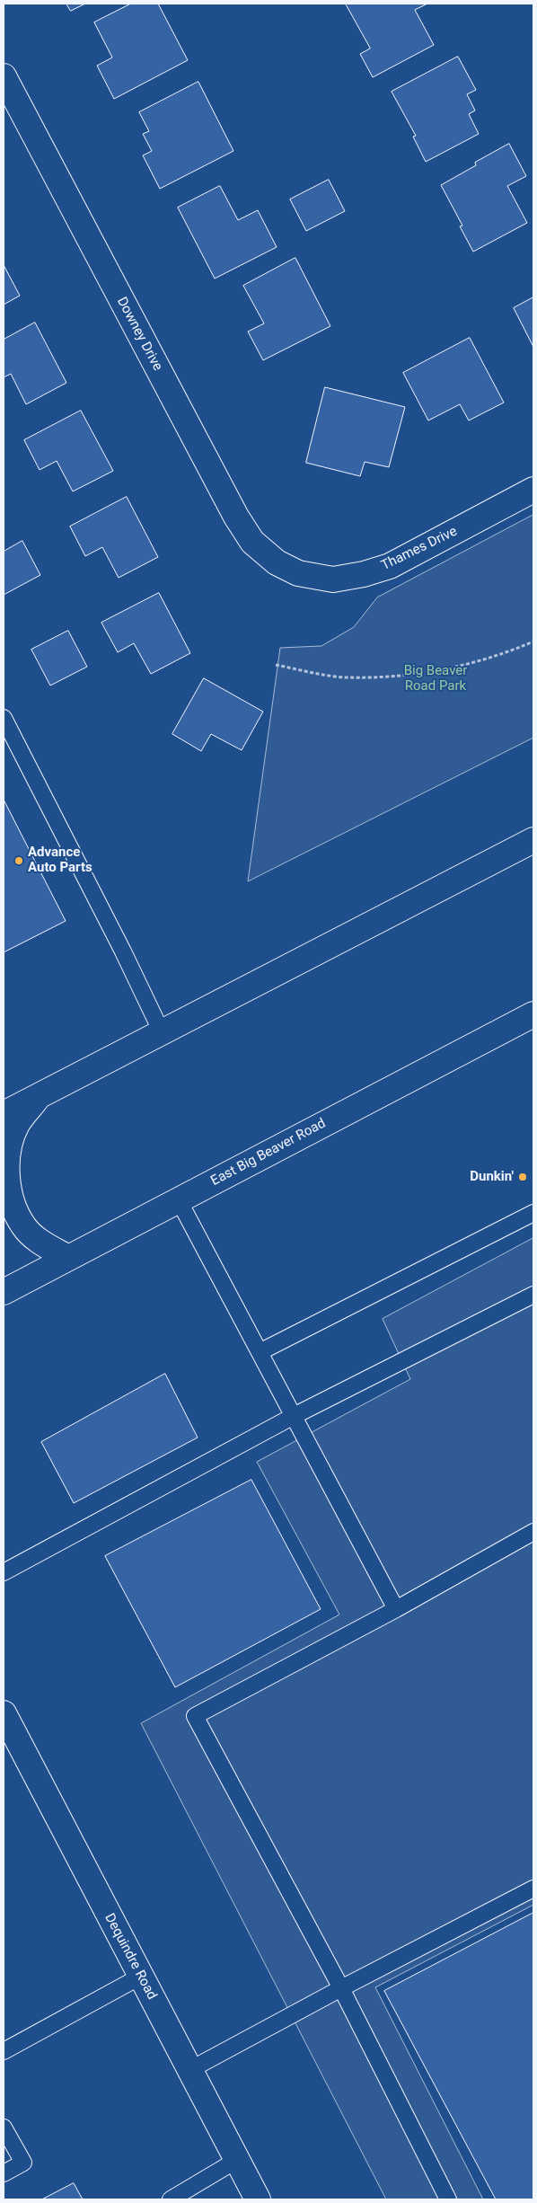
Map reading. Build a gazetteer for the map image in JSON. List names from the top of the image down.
{
  "streets": {
    "main road": [
      "Downey Drive",
      "Thames Drive",
      "East Big Beaver Road",
      "Dequindre Road"
    ]
  },
  "crossings": [
    ["Downey Drive", "Thames Drive"]
  ],
  "parks": ["Big Beaver Road Park"],
  "places": ["Advance Auto Parts", "Dunkin'"]
}
